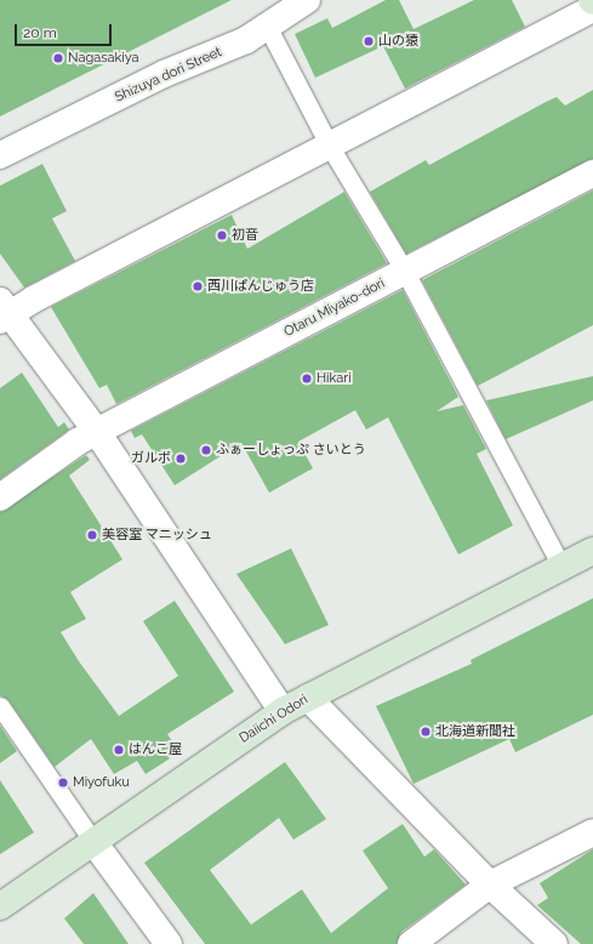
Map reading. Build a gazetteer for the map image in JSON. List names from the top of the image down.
{
  "streets": {
    "street": ["Shizuya dori Street", "Otaru Miyako-dori", "Daiichi Odori"]
  },
  "places": [
    "山の猿",
    "Nagasakiya",
    "初音",
    "西川ぱんじゅう店",
    "Hikari",
    "ふぁーしょっぷ さいとう",
    "ガルボ",
    "美容室 マニッシュ",
    "北海道新聞社",
    "はんこ屋",
    "Miyofuku"
  ],
  "scale_bar": "20 m"
}
